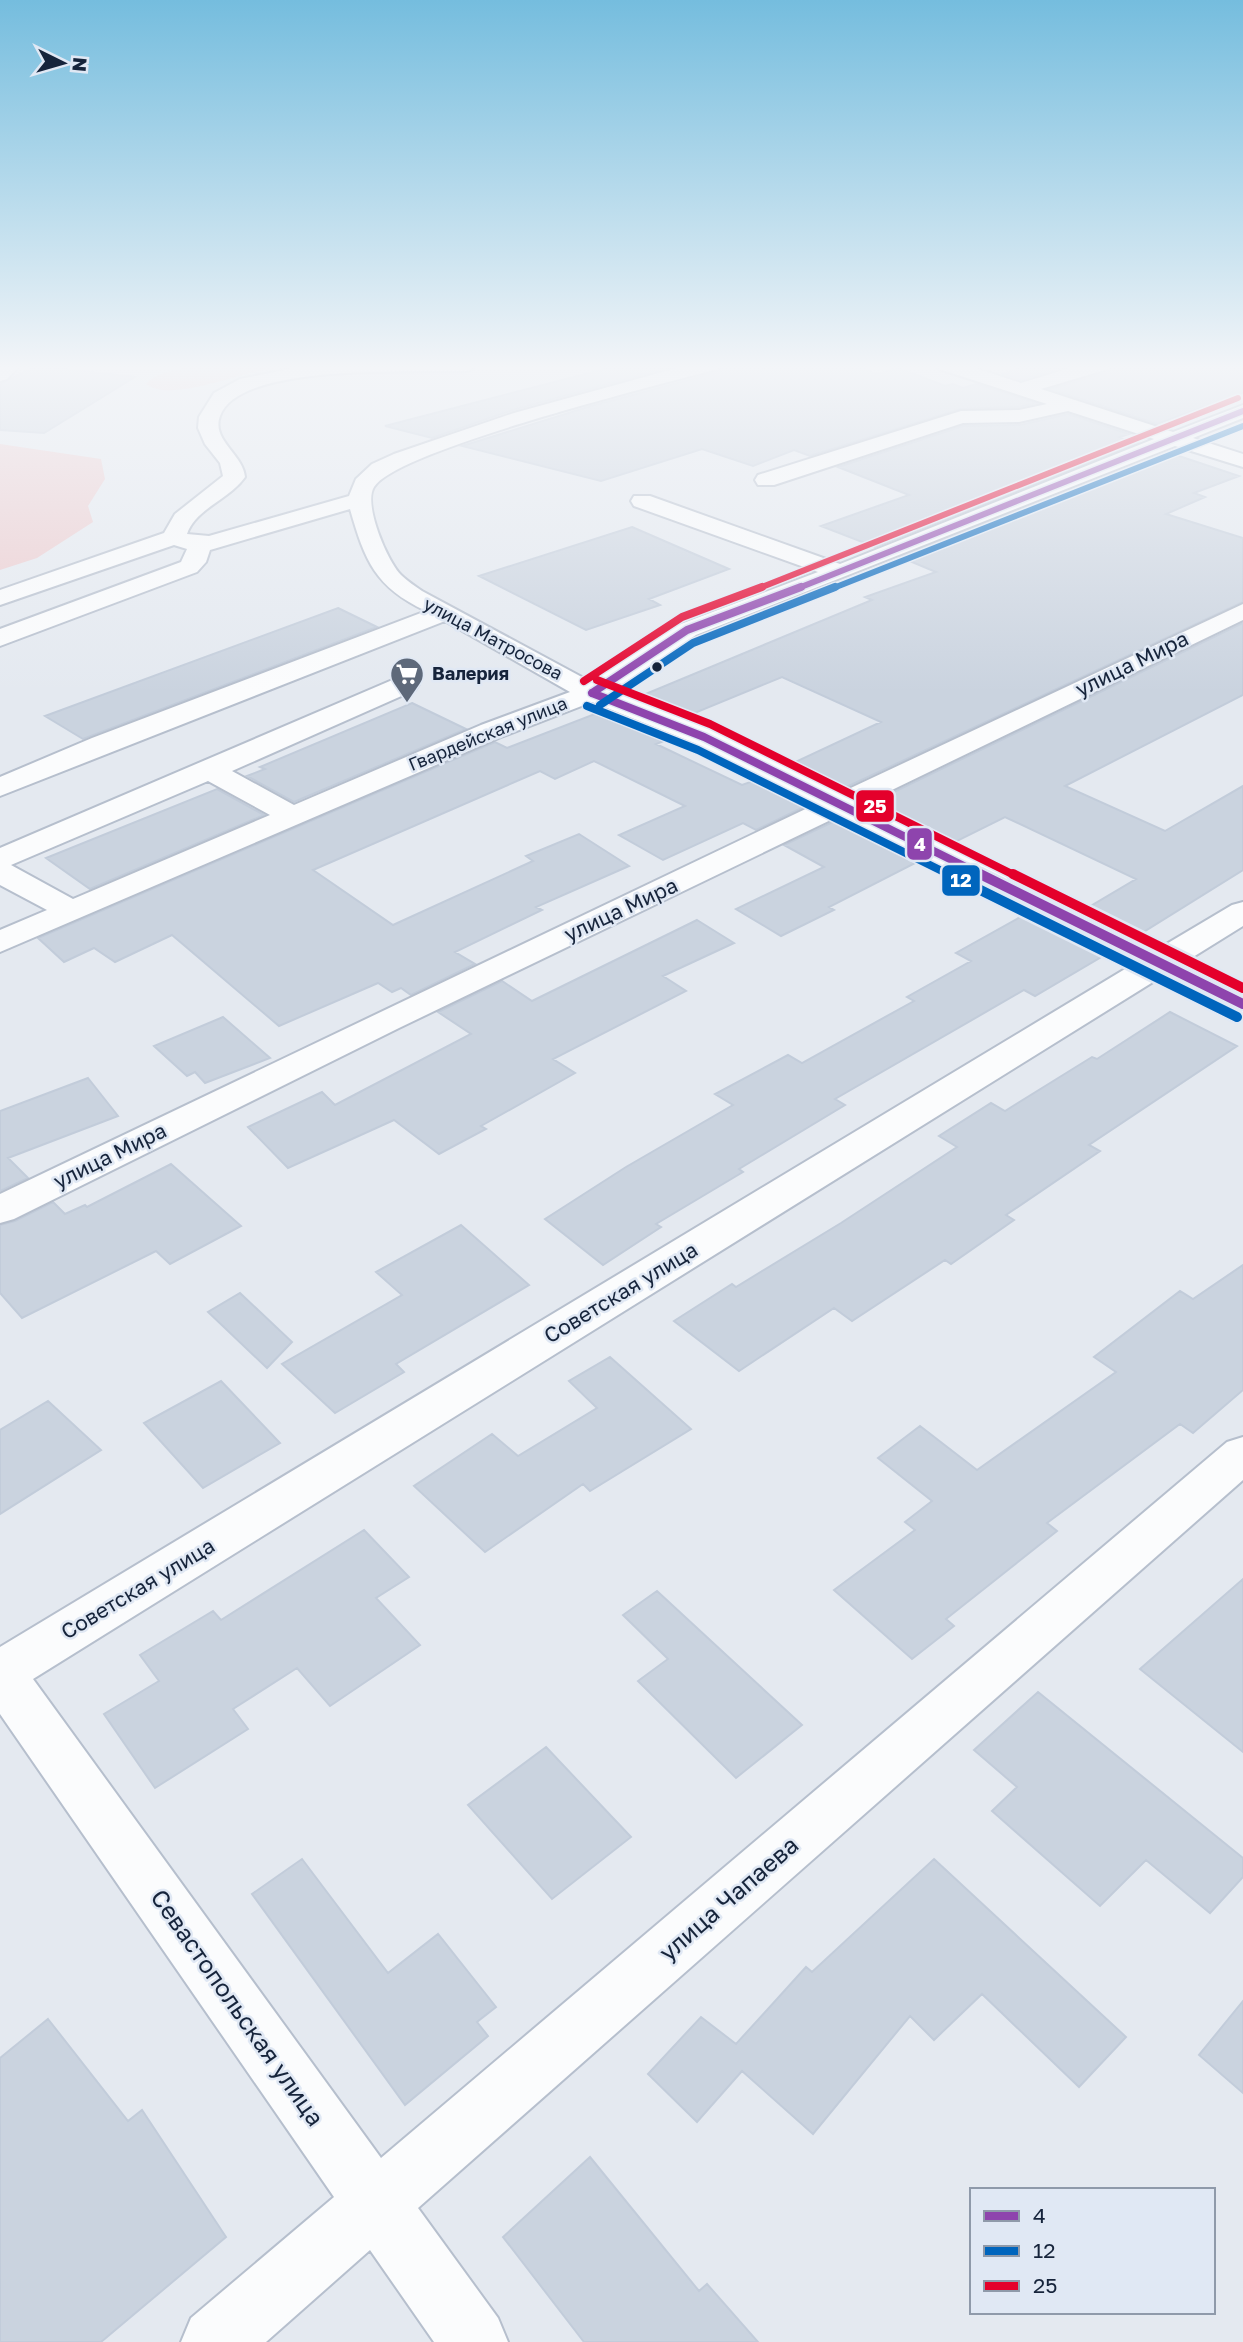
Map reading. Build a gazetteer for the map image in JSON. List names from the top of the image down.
{
  "streets": {
    "street": [
      "улица Матросова",
      "улица Мира",
      "Гвардейская улица",
      "Советская улица",
      "улица Чапаева",
      "Севастопольская улица"
    ]
  },
  "crossings": [
    ["улица Матросова", "улица Мира"],
    ["улица Матросова", "Гвардейская улица"],
    ["улица Матросова", "Советская улица"],
    ["Советская улица", "Севастопольская улица"],
    ["улица Чапаева", "Севастопольская улица"]
  ],
  "places": {
    "supermarket": ["Валерия"]
  },
  "lines": ["transit line 4", "transit line 12", "transit line 25"],
  "legend": ["4", "12", "25"],
  "north": "right"
}
